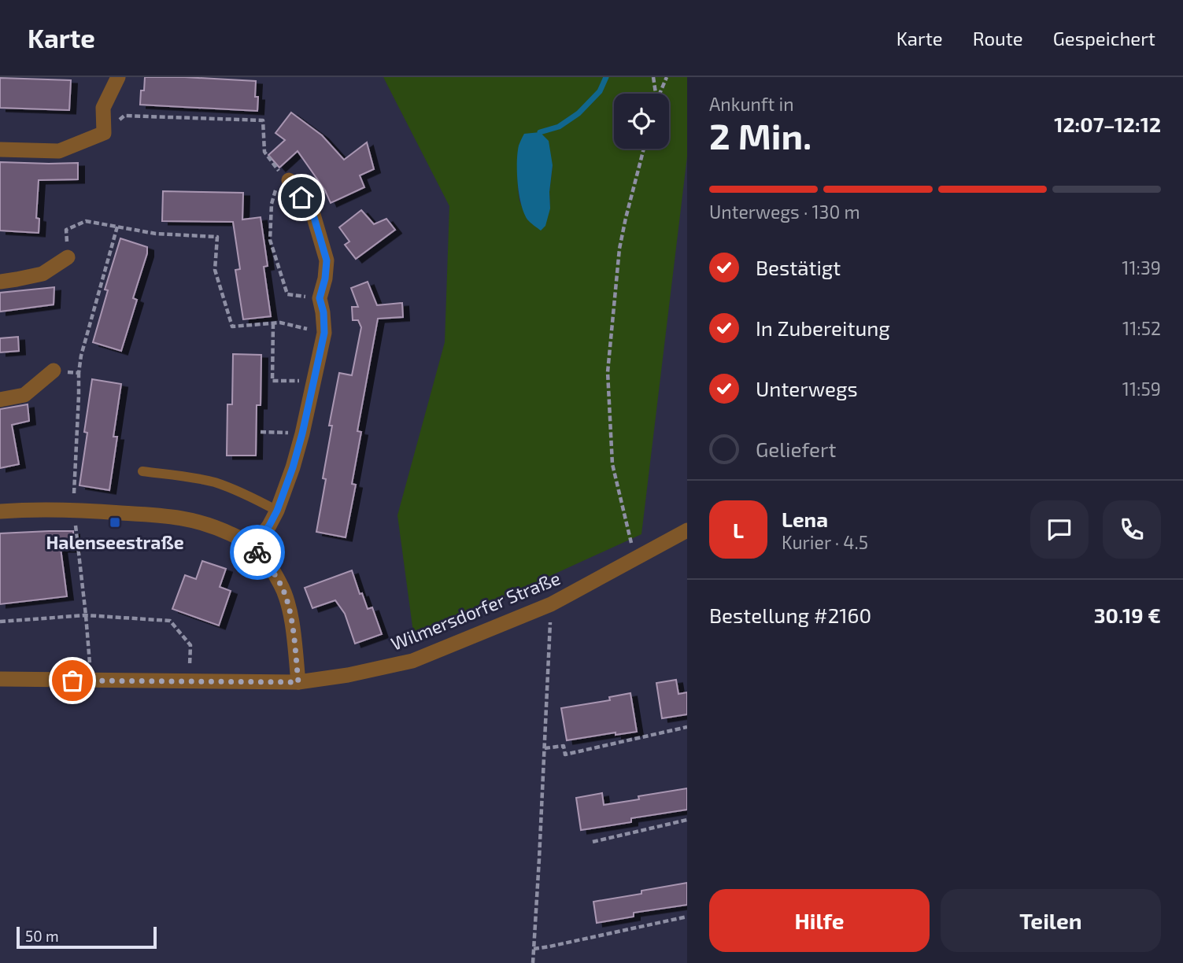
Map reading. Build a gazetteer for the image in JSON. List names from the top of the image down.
{
  "streets": {
    "street": ["Wilmersdorfer Straße"]
  },
  "places": {
    "transit": ["Halenseestraße"]
  },
  "scale_bar": "50 m",
  "page": {
    "header": "Karte",
    "nav": ["Karte", "Route", "Gespeichert"],
    "heading": ["2 Min.", "Ankunft in", "12:07–12:12"],
    "panel": [
      "Lena",
      "Kurier · 4.5",
      "Bestellung #2160",
      "30.19 €"
    ],
    "bar": "Unterwegs · 130 m",
    "list": [
      ["Bestätigt", "11:39"],
      ["In Zubereitung", "11:52"],
      ["Unterwegs", "11:59"],
      "Geliefert"
    ],
    "round": "L",
    "buttons": ["Hilfe", "Teilen"],
    "scale": "50 m"
  }
}
